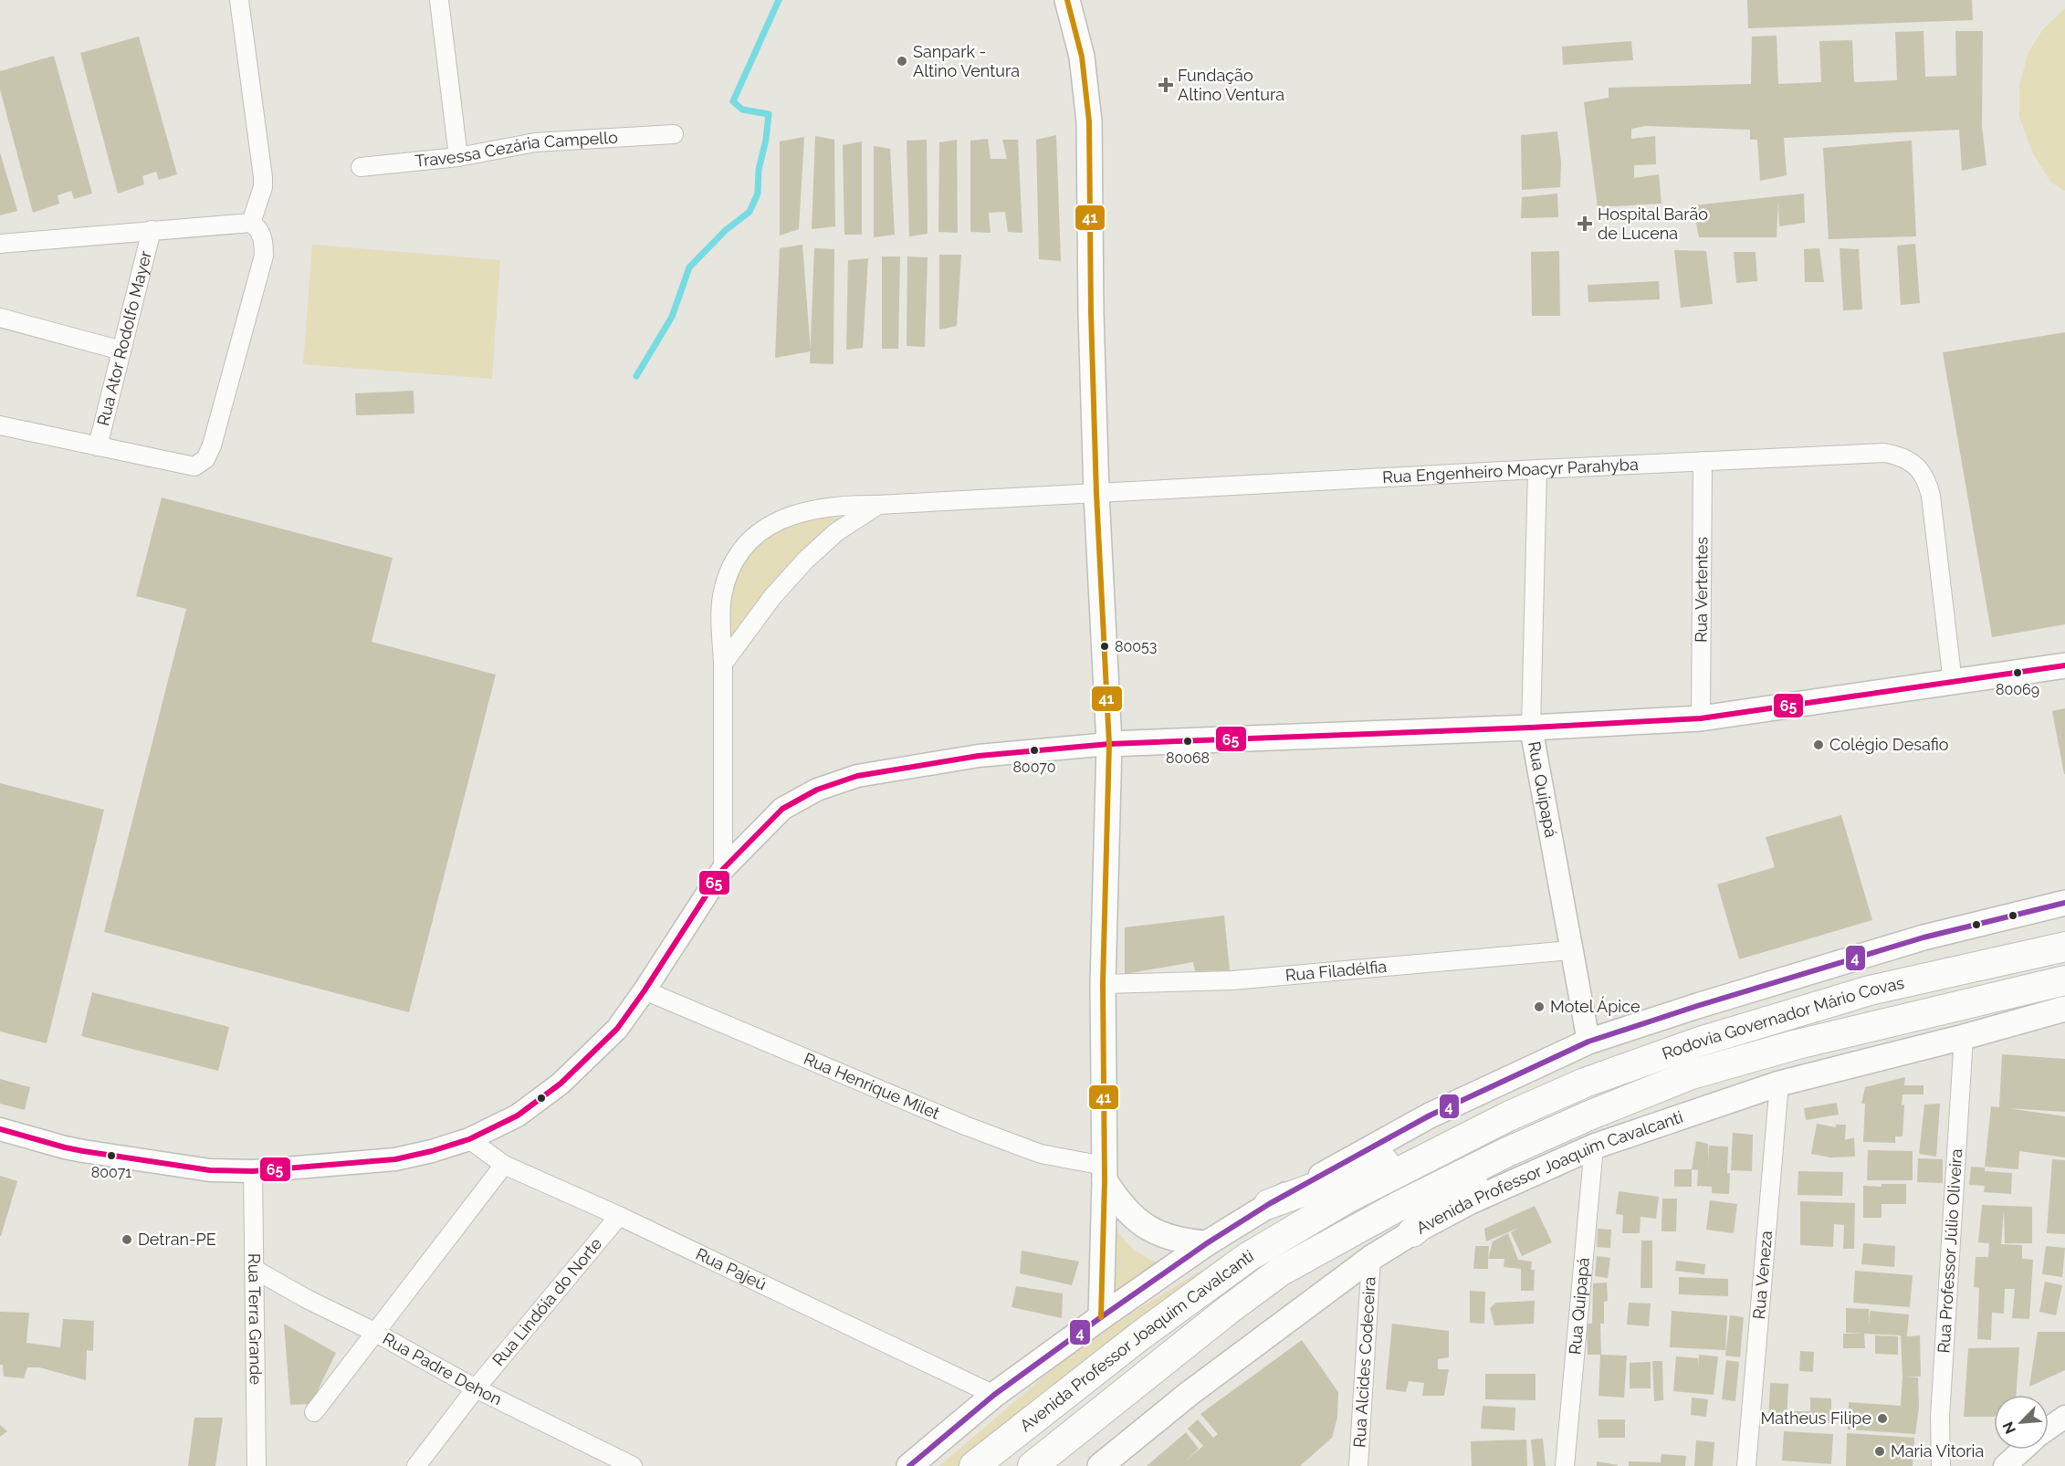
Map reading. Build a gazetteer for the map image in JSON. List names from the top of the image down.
{
  "streets": {
    "highway": ["Rodovia Governador Mário Covas", "Avenida Professor Joaquim Cavalcanti"],
    "street": [
      "Travessa Cezária Campello",
      "Rua Ator Rodolfo Mayer",
      "Rua Engenheiro Moacyr Parahyba",
      "Rua Vertentes",
      "Rua Quipapá",
      "Rua Filadélfia",
      "Rua Henrique Milet",
      "Rua Professor Júlio Oliveira",
      "Rua Pajeú",
      "Rua Veneza",
      "Rua Lindóia do Norte",
      "Rua Terra Grande",
      "Rua Alcides Codeceira",
      "Rua Padre Dehon"
    ]
  },
  "crossings": [
    ["Rua Engenheiro Moacyr Parahyba", "Rua Vertentes"],
    ["Rua Engenheiro Moacyr Parahyba", "Rua Quipapá"],
    ["Rua Quipapá", "Rua Filadélfia"],
    ["Rua Quipapá", "Avenida Professor Joaquim Cavalcanti"],
    ["Rodovia Governador Mário Covas", "Avenida Professor Joaquim Cavalcanti"],
    ["Avenida Professor Joaquim Cavalcanti", "Rua Professor Júlio Oliveira"],
    ["Avenida Professor Joaquim Cavalcanti", "Rua Pajeú"],
    ["Avenida Professor Joaquim Cavalcanti", "Rua Veneza"],
    ["Avenida Professor Joaquim Cavalcanti", "Rua Alcides Codeceira"],
    ["Rua Pajeú", "Rua Lindóia do Norte"],
    ["Rua Lindóia do Norte", "Rua Padre Dehon"],
    ["Rua Terra Grande", "Rua Padre Dehon"]
  ],
  "places": {
    "other": [
      "Sanpark - Altino Ventura",
      "80053",
      "80069",
      "80068",
      "Colégio Desafio",
      "80070",
      "Motel Ápice",
      "80071",
      "Detran-PE",
      "Matheus Filipe",
      "Maria Vitoria"
    ],
    "health": ["Fundação Altino Ventura", "Hospital Barão de Lucena"]
  },
  "lines": ["transit line 41", "transit line 65", "transit line 4"],
  "north": "bottom left"
}
